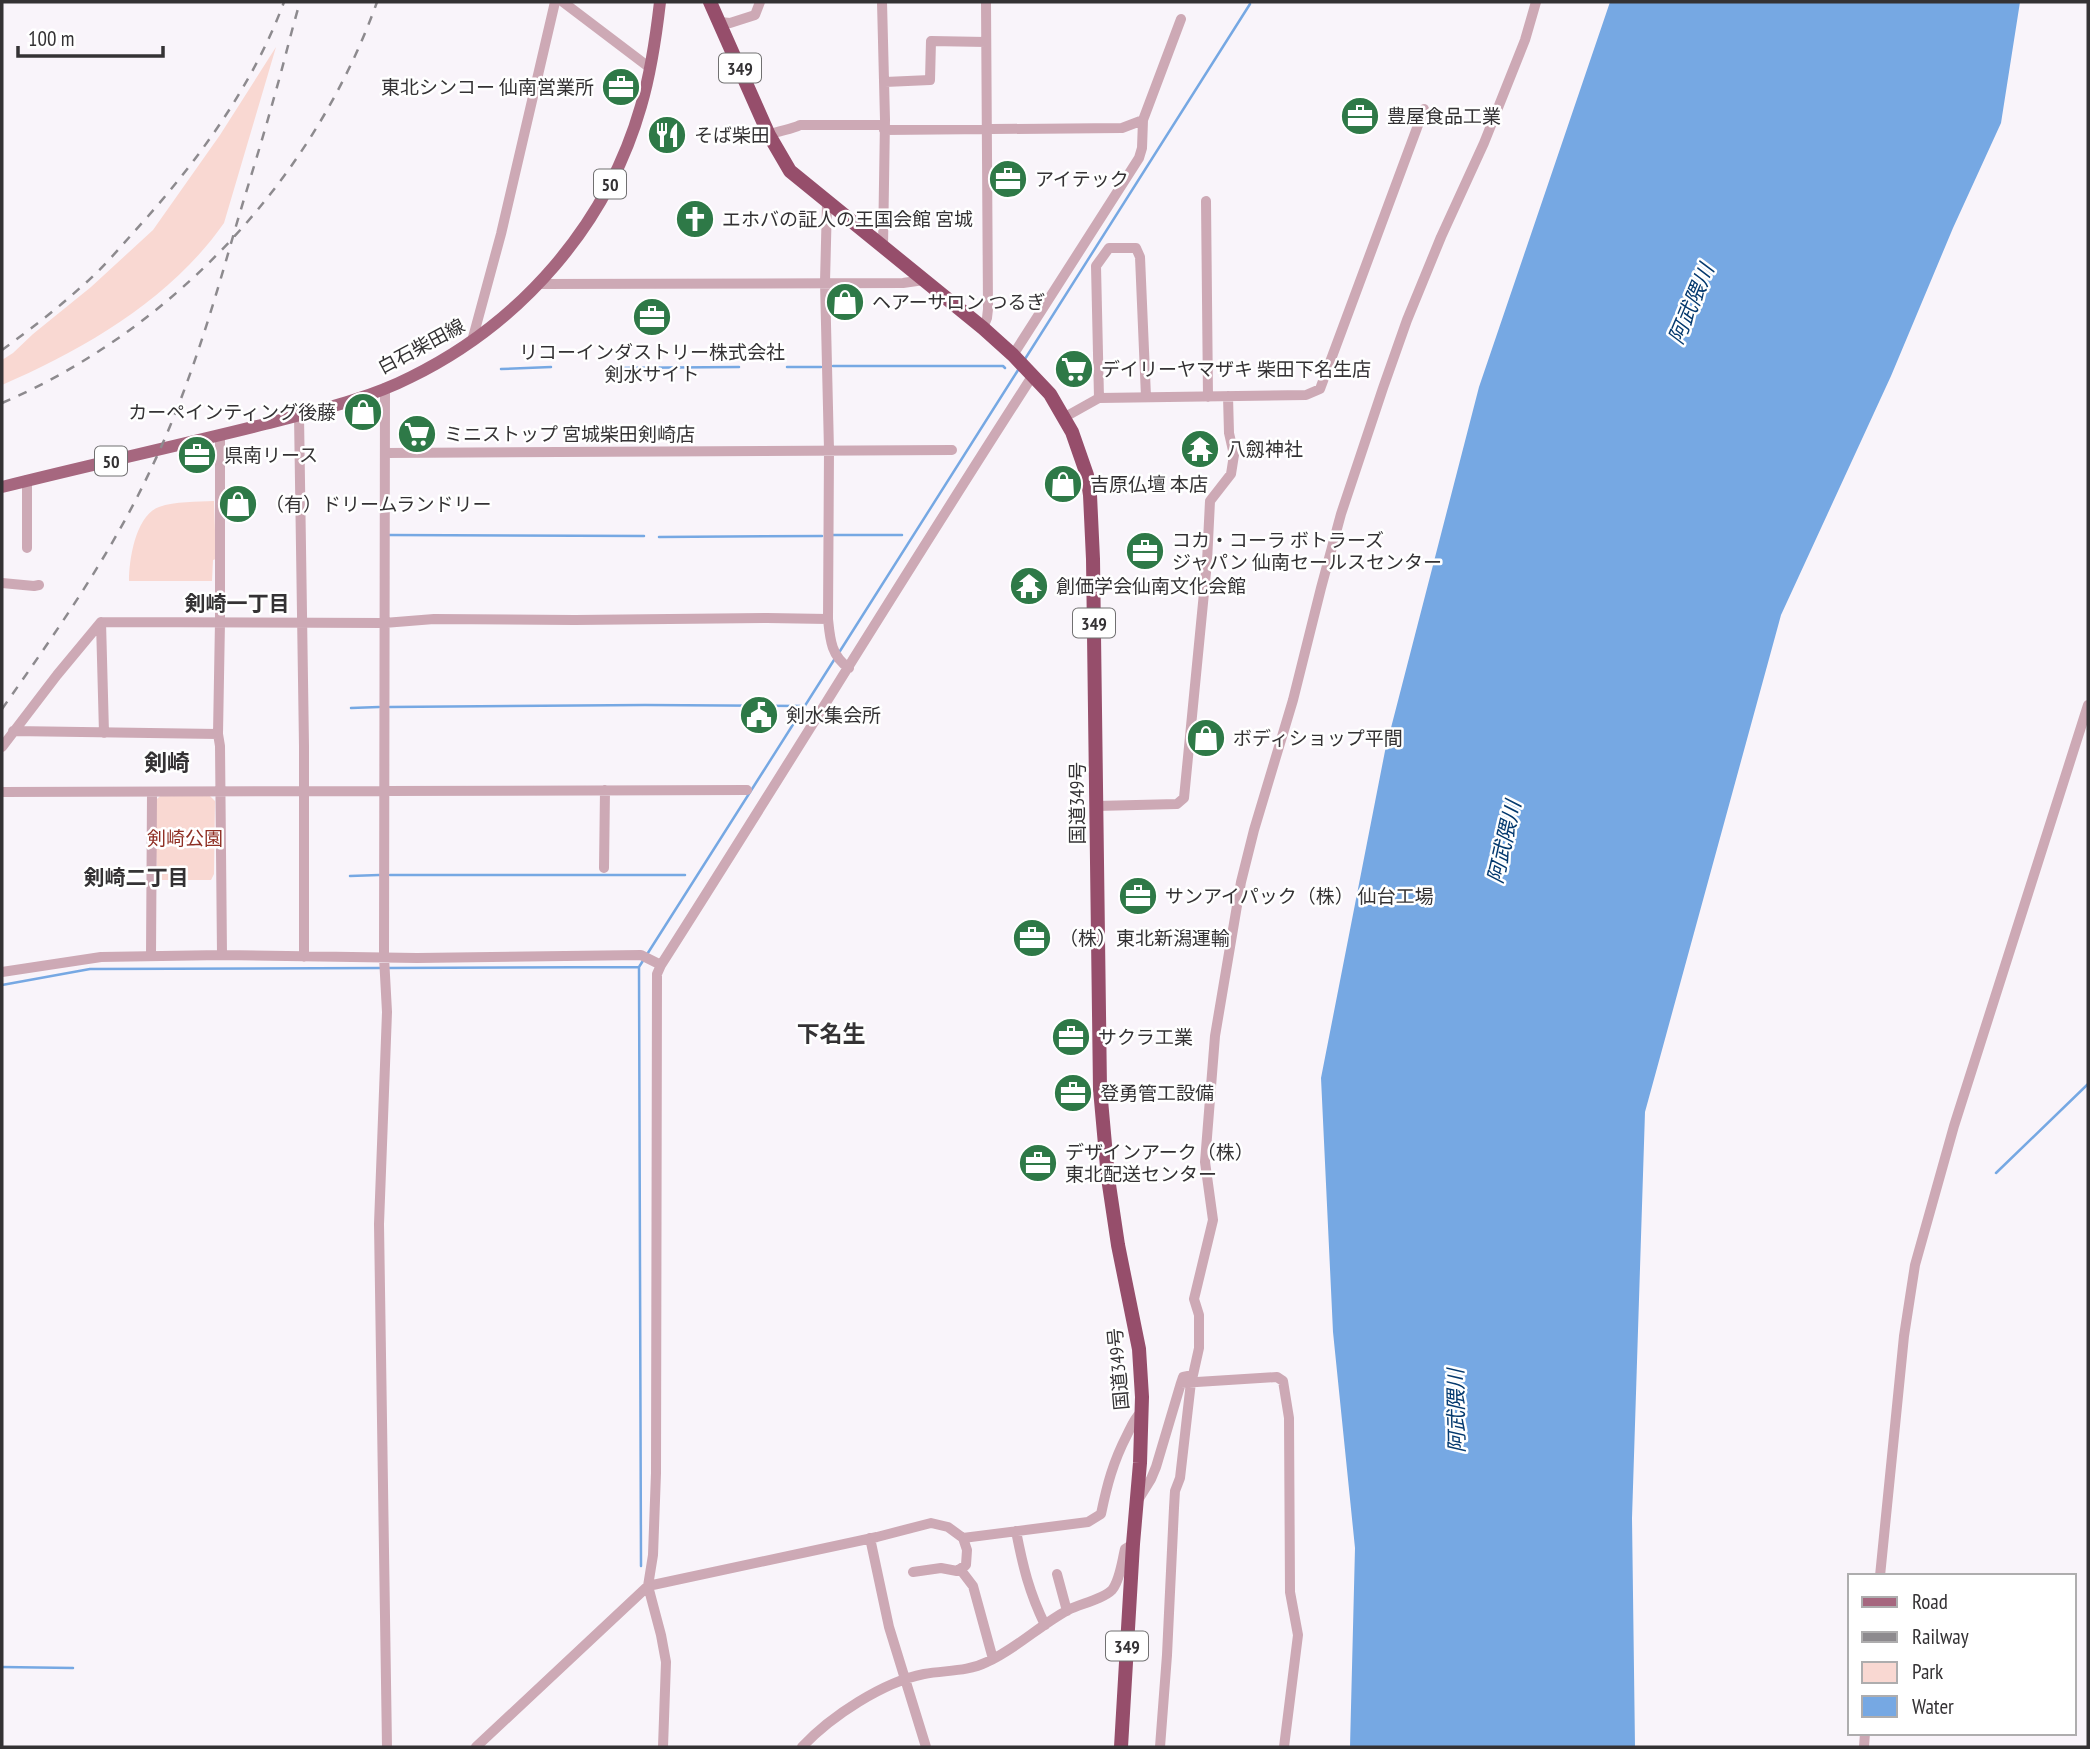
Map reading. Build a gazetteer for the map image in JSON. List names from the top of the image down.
{
  "streets": {
    "highway": ["349", "国道349号"],
    "main road": ["50", "白石柴田線"]
  },
  "districts": [
    "剣崎一丁目",
    "剣崎",
    "剣崎二丁目",
    "下名生"
  ],
  "water": ["阿武隈川"],
  "parks": ["剣崎公園"],
  "places": {
    "office": [
      "東北シンコー 仙南営業所",
      "豊屋食品工業",
      "アイテック",
      "リコーインダストリー株式会社 剣水サイト",
      "県南リース",
      "コカ・コーラ ボトラーズ ジャパン 仙南セールスセンター",
      "サンアイパック（株） 仙台工場",
      "（株）東北新潟運輸",
      "サクラ工業",
      "登勇管工設備",
      "デザインアーク（株） 東北配送センター"
    ],
    "restaurant": ["そば柴田"],
    "church": ["エホバの証人の王国会館 宮城"],
    "shop": [
      "ヘアーサロン つるぎ",
      "カーペインティング後藤",
      "吉原仏壇 本店",
      "（有）ドリームランドリー",
      "ボディショップ平間"
    ],
    "supermarket": ["デイリーヤマザキ 柴田下名生店", "ミニストップ 宮城柴田剣崎店"],
    "temple": ["八劔神社", "創価学会仙南文化会館"],
    "public building": ["剣水集会所"]
  },
  "legend": [
    "Road",
    "Railway",
    "Park",
    "Water"
  ],
  "scale_bar": "100 m"
}
